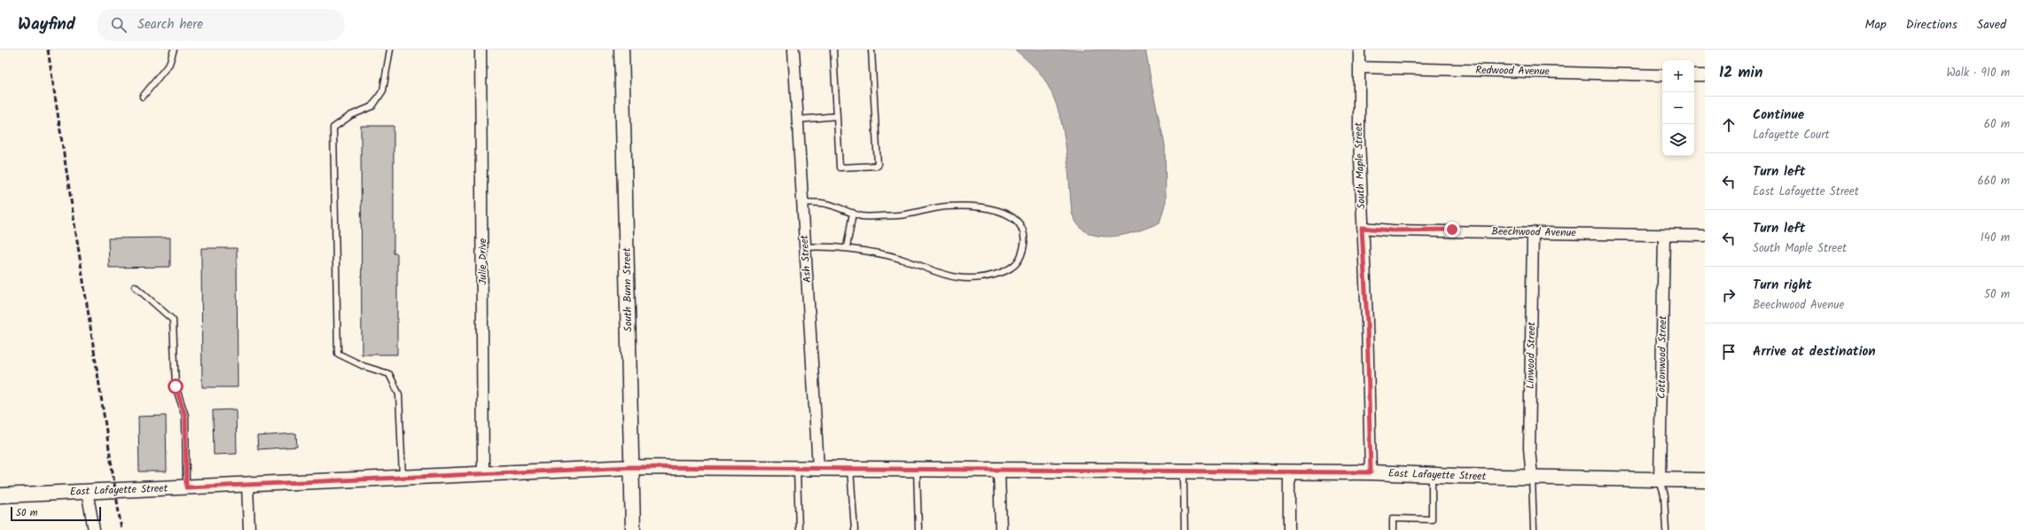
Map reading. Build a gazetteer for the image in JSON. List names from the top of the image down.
{
  "streets": {
    "street": [
      "Redwood Avenue",
      "South Maple Street",
      "Beechwood Avenue",
      "Ash Street",
      "Julie Drive",
      "South Bunn Street",
      "Linwood Street",
      "Cottonwood Street",
      "East Lafayette Street"
    ]
  },
  "crossings": [
    ["Redwood Avenue", "South Maple Street"],
    ["South Maple Street", "Beechwood Avenue"],
    ["South Maple Street", "East Lafayette Street"],
    ["Beechwood Avenue", "Linwood Street"],
    ["Beechwood Avenue", "Cottonwood Street"],
    ["Ash Street", "East Lafayette Street"],
    ["Julie Drive", "East Lafayette Street"],
    ["South Bunn Street", "East Lafayette Street"],
    ["Linwood Street", "East Lafayette Street"],
    ["Cottonwood Street", "East Lafayette Street"]
  ],
  "scale_bar": "50 m",
  "page": {
    "header": "Wayfind",
    "search": "Search here",
    "nav": ["Map", "Directions", "Saved"],
    "heading": ["12 min", "Walk · 910 m"],
    "map_buttons": ["+", "−"],
    "list": [
      ["Continue", "Lafayette Court", "60 m"],
      ["Turn left", "East Lafayette Street", "660 m"],
      ["Turn left", "South Maple Street", "140 m"],
      ["Turn right", "Beechwood Avenue", "50 m"],
      "Arrive at destination"
    ],
    "scale": "50 m"
  }
}
